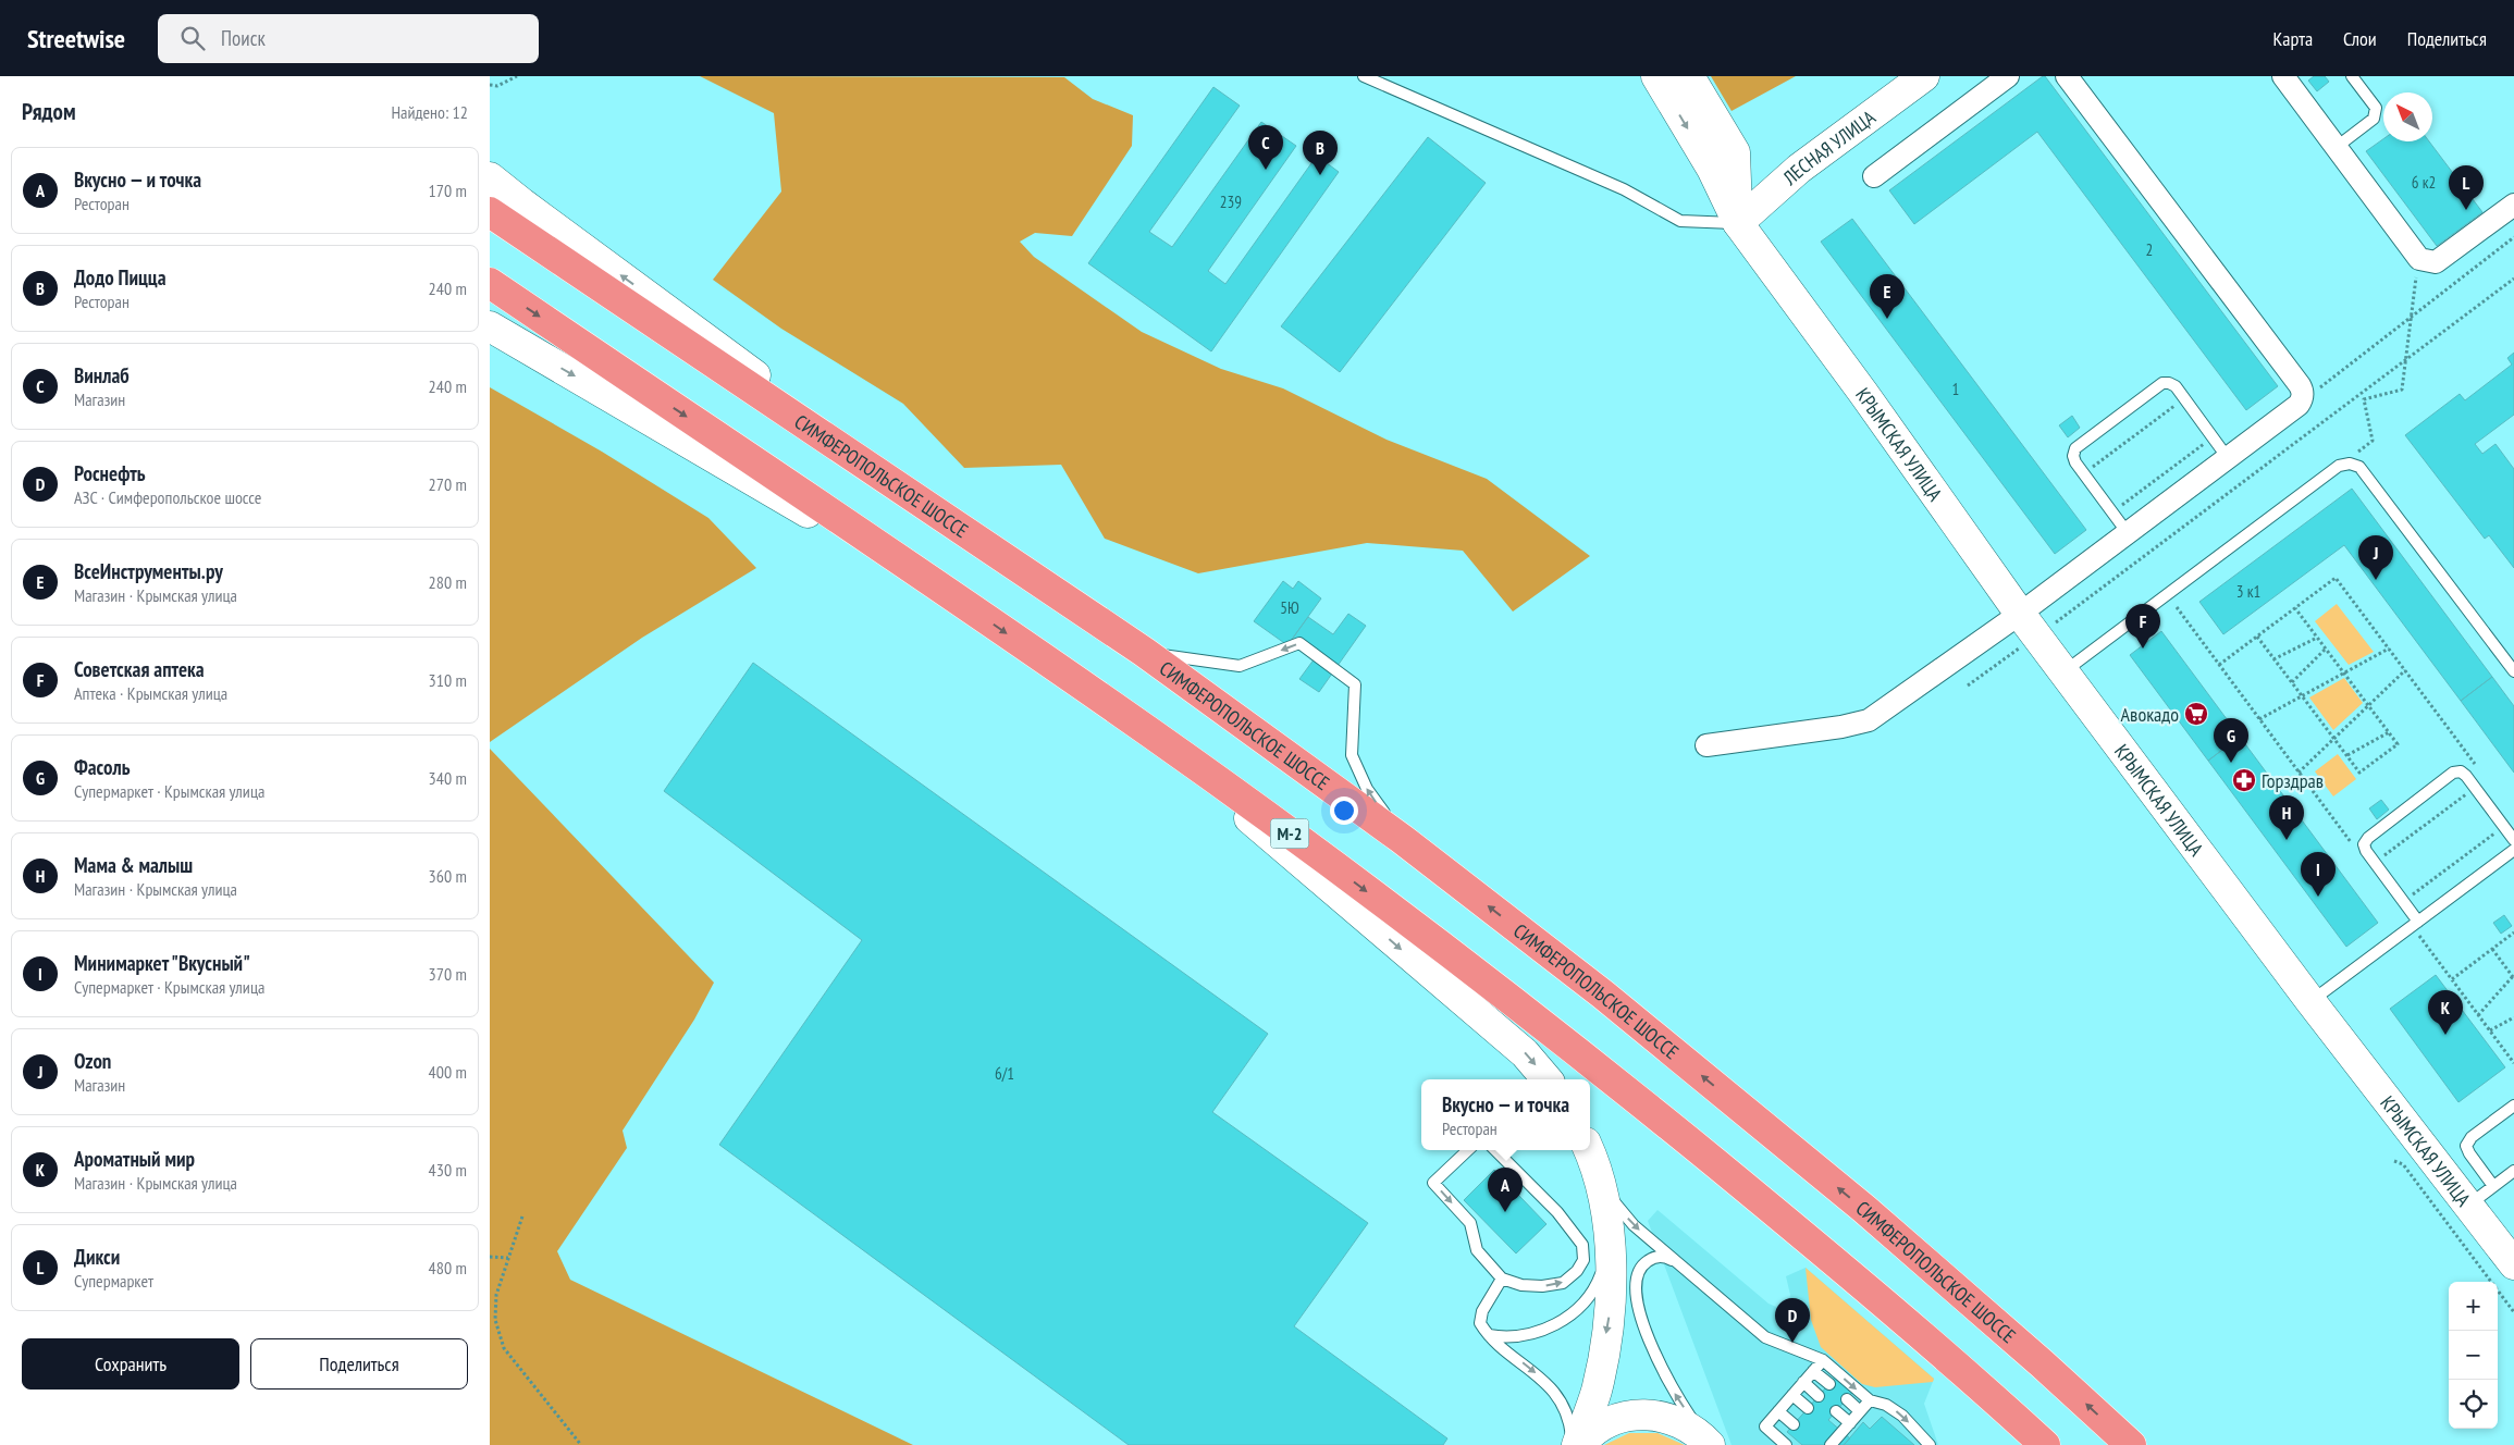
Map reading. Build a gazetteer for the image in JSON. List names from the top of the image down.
{
  "streets": {
    "highway": ["СИМФЕРОПОЛЬСКОЕ ШОССЕ", "М-2"],
    "street": ["ЛЕСНАЯ УЛИЦА", "КРЫМСКАЯ УЛИЦА"]
  },
  "crossings": [
    ["ЛЕСНАЯ УЛИЦА", "КРЫМСКАЯ УЛИЦА"]
  ],
  "places": {
    "supermarket": ["Авокадо"],
    "pharmacy": ["Горздрав"]
  },
  "house_numbers": [
    "6 к2",
    "239",
    "2",
    "1",
    "3 к1",
    "5Ю",
    "6/1"
  ],
  "north": "top left",
  "page": {
    "header": "Streetwise",
    "search": "Поиск",
    "nav": ["Карта", "Слои", "Поделиться"],
    "heading": ["Рядом", "Найдено: 12"],
    "pins": [
      "C",
      "B",
      "L",
      "E",
      "J",
      "F",
      "G",
      "H",
      "I",
      "K",
      "A",
      "D"
    ],
    "list": [
      {
        "mark": "A",
        "name": "Вкусно — и точка",
        "note": "Ресторан",
        "value": "170 m"
      },
      {
        "mark": "B",
        "name": "Додо Пицца",
        "note": "Ресторан",
        "value": "240 m"
      },
      {
        "mark": "C",
        "name": "Винлаб",
        "note": "Магазин",
        "value": "240 m"
      },
      {
        "mark": "D",
        "name": "Роснефть",
        "note": "АЗС · Симферопольское шоссе",
        "value": "270 m"
      },
      {
        "mark": "E",
        "name": "ВсеИнструменты.ру",
        "note": "Магазин · Крымская улица",
        "value": "280 m"
      },
      {
        "mark": "F",
        "name": "Советская аптека",
        "note": "Аптека · Крымская улица",
        "value": "310 m"
      },
      {
        "mark": "G",
        "name": "Фасоль",
        "note": "Супермаркет · Крымская улица",
        "value": "340 m"
      },
      {
        "mark": "H",
        "name": "Мама & малыш",
        "note": "Магазин · Крымская улица",
        "value": "360 m"
      },
      {
        "mark": "I",
        "name": "Минимаркет \"Вкусный\"",
        "note": "Супермаркет · Крымская улица",
        "value": "370 m"
      },
      {
        "mark": "J",
        "name": "Ozon",
        "note": "Магазин",
        "value": "400 m"
      },
      {
        "mark": "K",
        "name": "Ароматный мир",
        "note": "Магазин · Крымская улица",
        "value": "430 m"
      },
      {
        "mark": "L",
        "name": "Дикси",
        "note": "Супермаркет",
        "value": "480 m"
      }
    ],
    "popup": ["Вкусно — и точка", "Ресторан"],
    "map_buttons": ["+", "−"],
    "buttons": ["Сохранить", "Поделиться"]
  }
}
